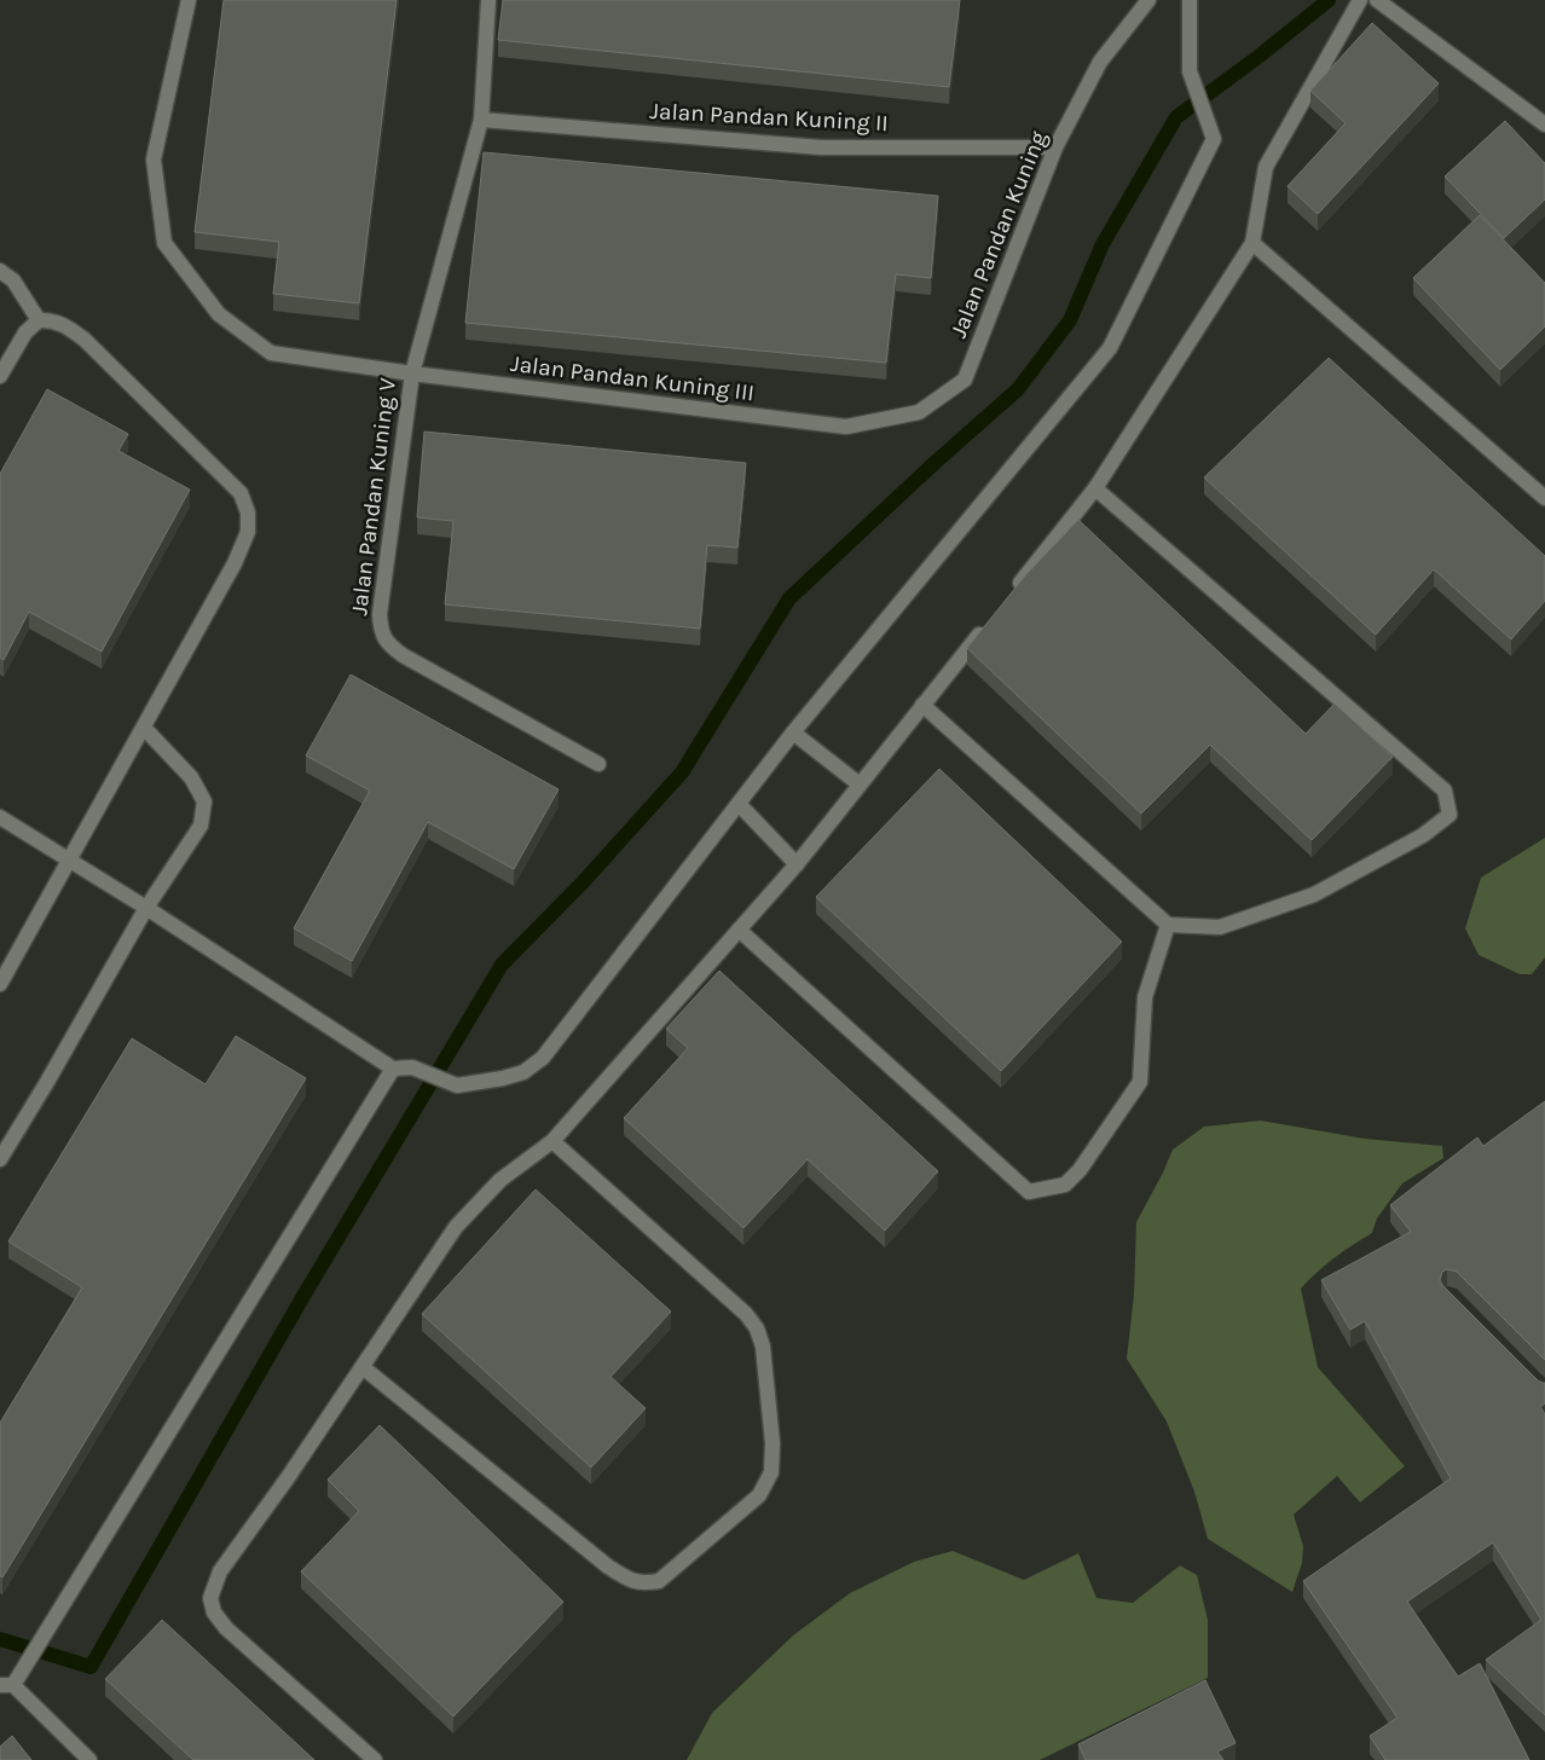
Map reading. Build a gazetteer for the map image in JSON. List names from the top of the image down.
{
  "streets": {
    "street": [
      "Jalan Pandan Kuning II",
      "Jalan Pandan Kuning",
      "Jalan Pandan Kuning III",
      "Jalan Pandan Kuning V"
    ]
  },
  "crossings": [
    ["Jalan Pandan Kuning II", "Jalan Pandan Kuning"],
    ["Jalan Pandan Kuning II", "Jalan Pandan Kuning V"],
    ["Jalan Pandan Kuning", "Jalan Pandan Kuning III"],
    ["Jalan Pandan Kuning III", "Jalan Pandan Kuning V"]
  ]
}
